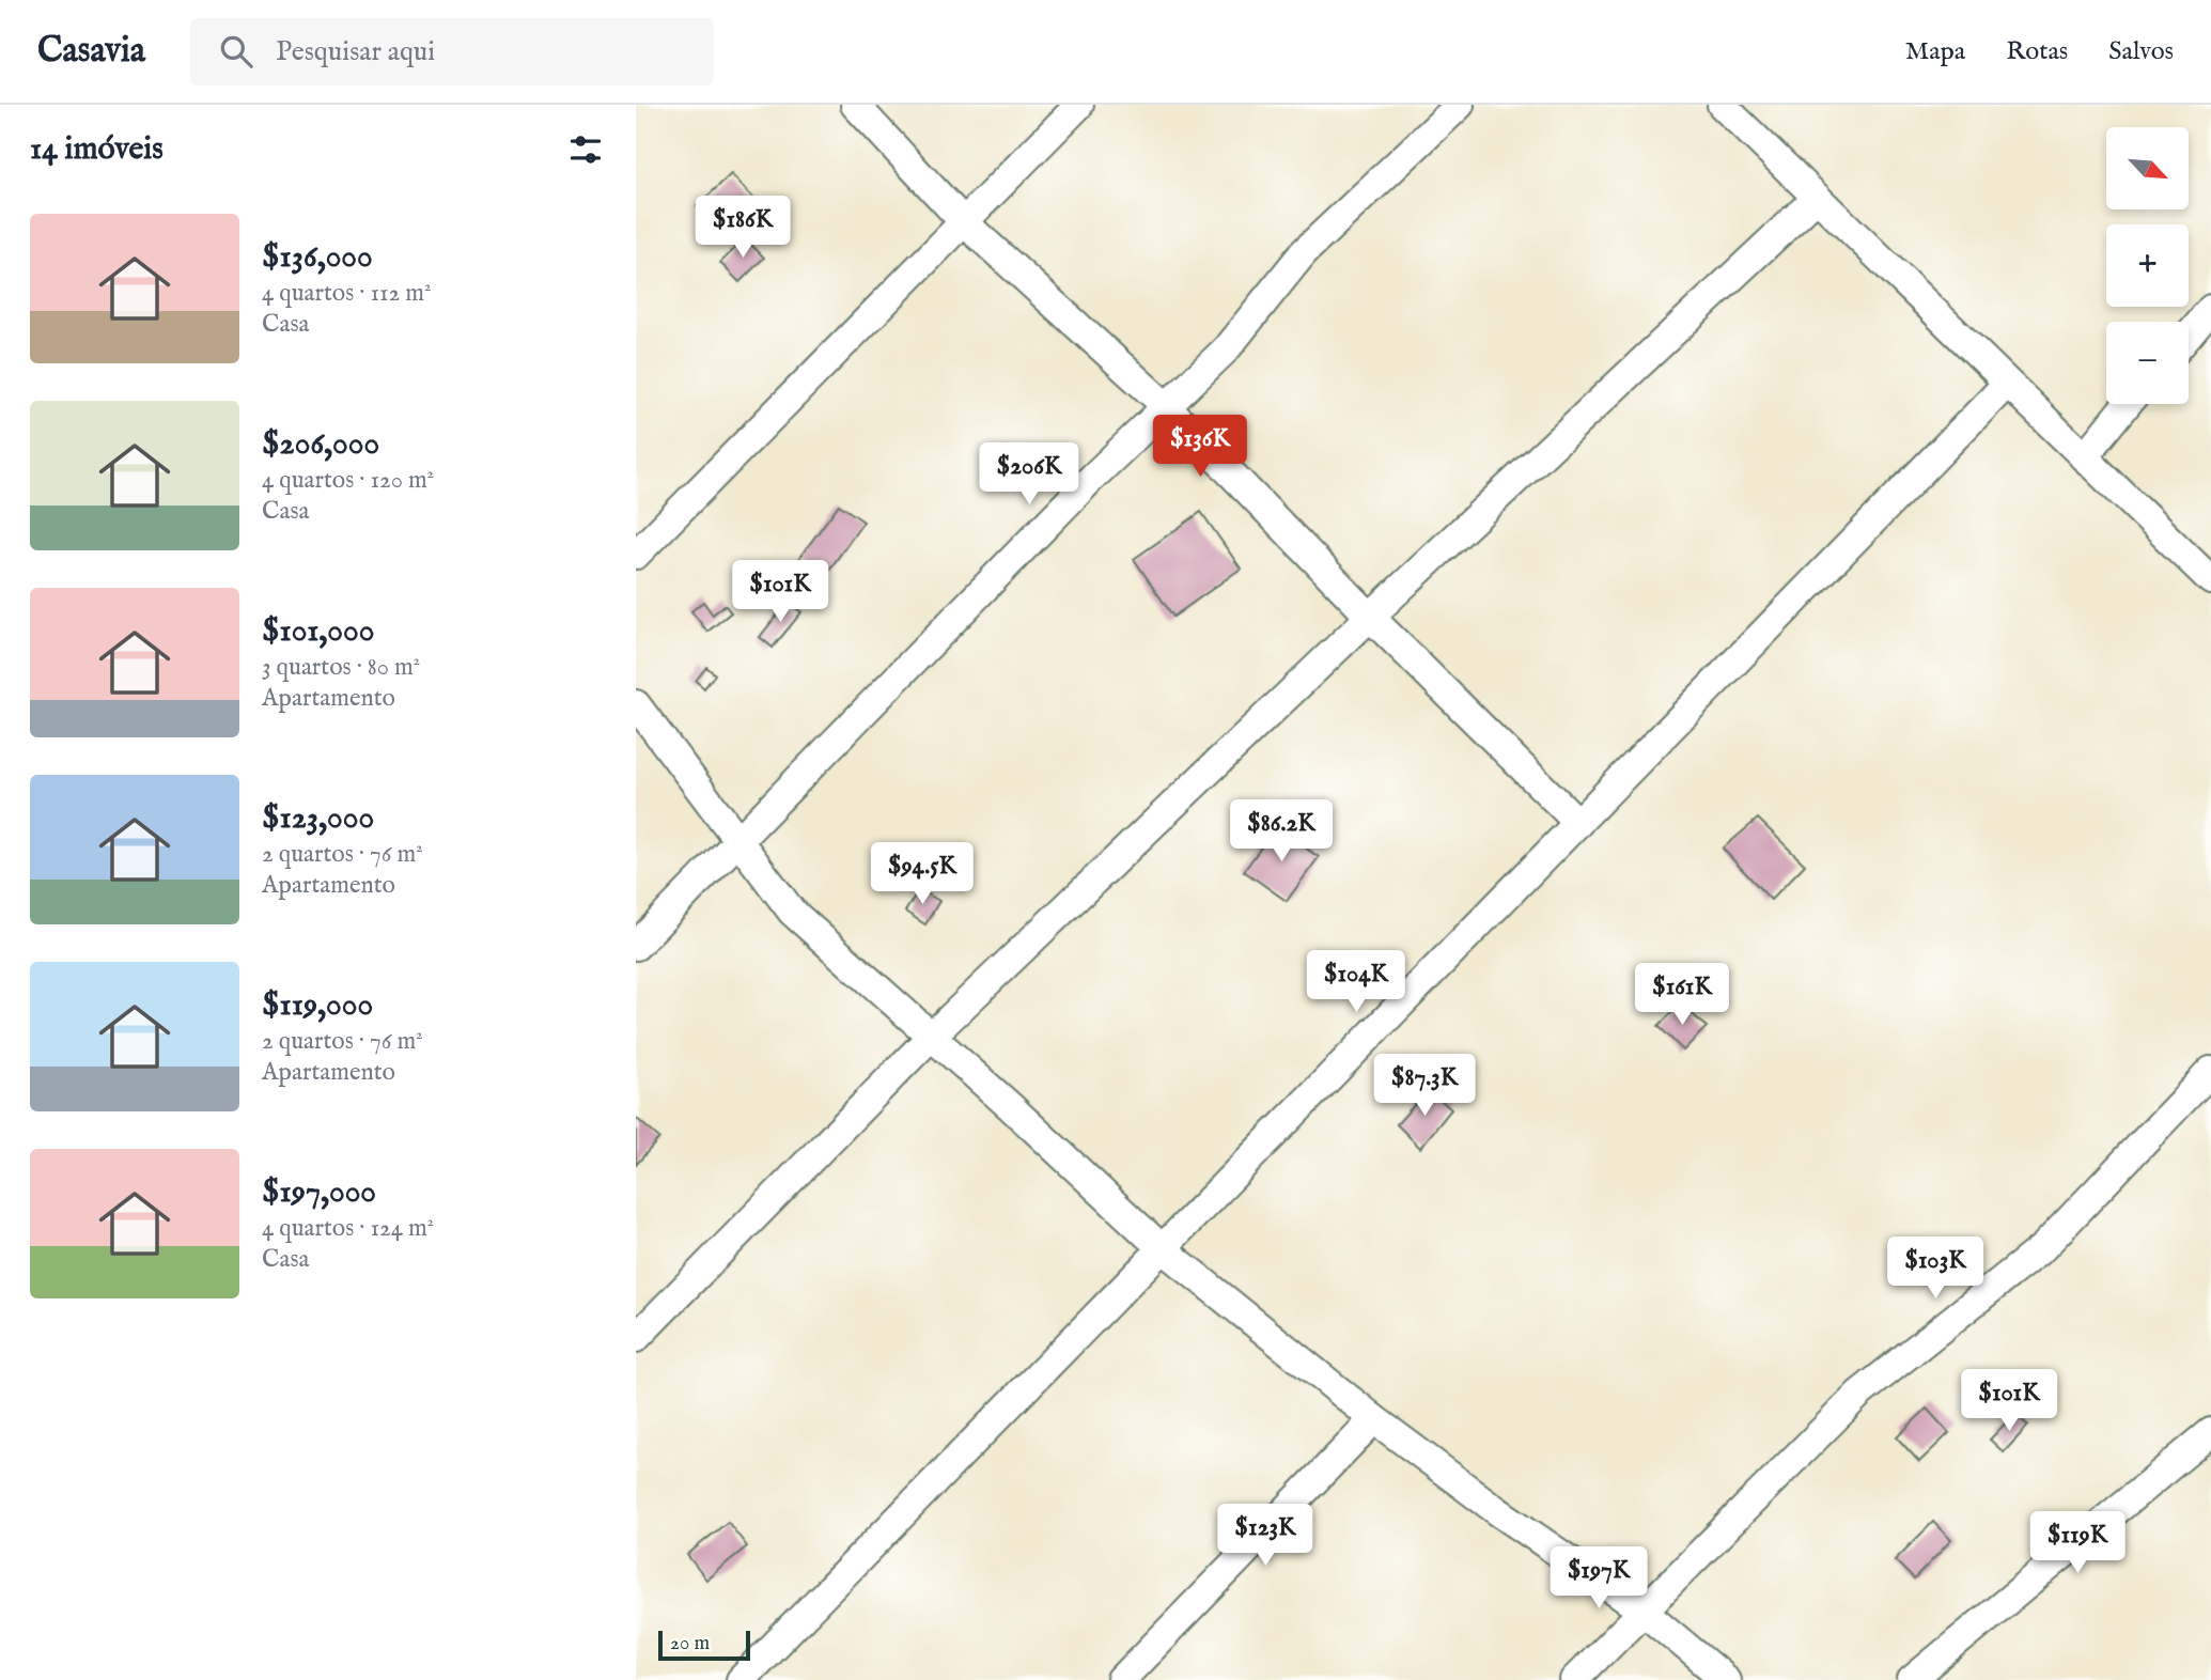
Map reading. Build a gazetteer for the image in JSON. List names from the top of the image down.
{
  "scale_bar": "20 m",
  "north": "bottom right",
  "page": {
    "header": "Casavia",
    "search": "Pesquisar aqui",
    "nav": ["Mapa", "Rotas", "Salvos"],
    "heading": "14 imóveis",
    "map_buttons": ["+", "−"],
    "list": [
      {
        "name": "$136,000",
        "note": "4 quartos · 112 m² · Casa"
      },
      {
        "name": "$206,000",
        "note": "4 quartos · 120 m² · Casa"
      },
      {
        "name": "$101,000",
        "note": "3 quartos · 80 m² · Apartamento"
      },
      {
        "name": "$123,000",
        "note": "2 quartos · 76 m² · Apartamento"
      },
      {
        "name": "$119,000",
        "note": "2 quartos · 76 m² · Apartamento"
      },
      {
        "name": "$197,000",
        "note": "4 quartos · 124 m² · Casa"
      }
    ],
    "price": [
      "$186K",
      "$136K",
      "$206K",
      "$101K",
      "$86.2K",
      "$94.5K",
      "$104K",
      "$161K",
      "$87.3K",
      "$103K",
      "$101K",
      "$123K",
      "$119K",
      "$197K"
    ],
    "scale": "20 m"
  }
}
